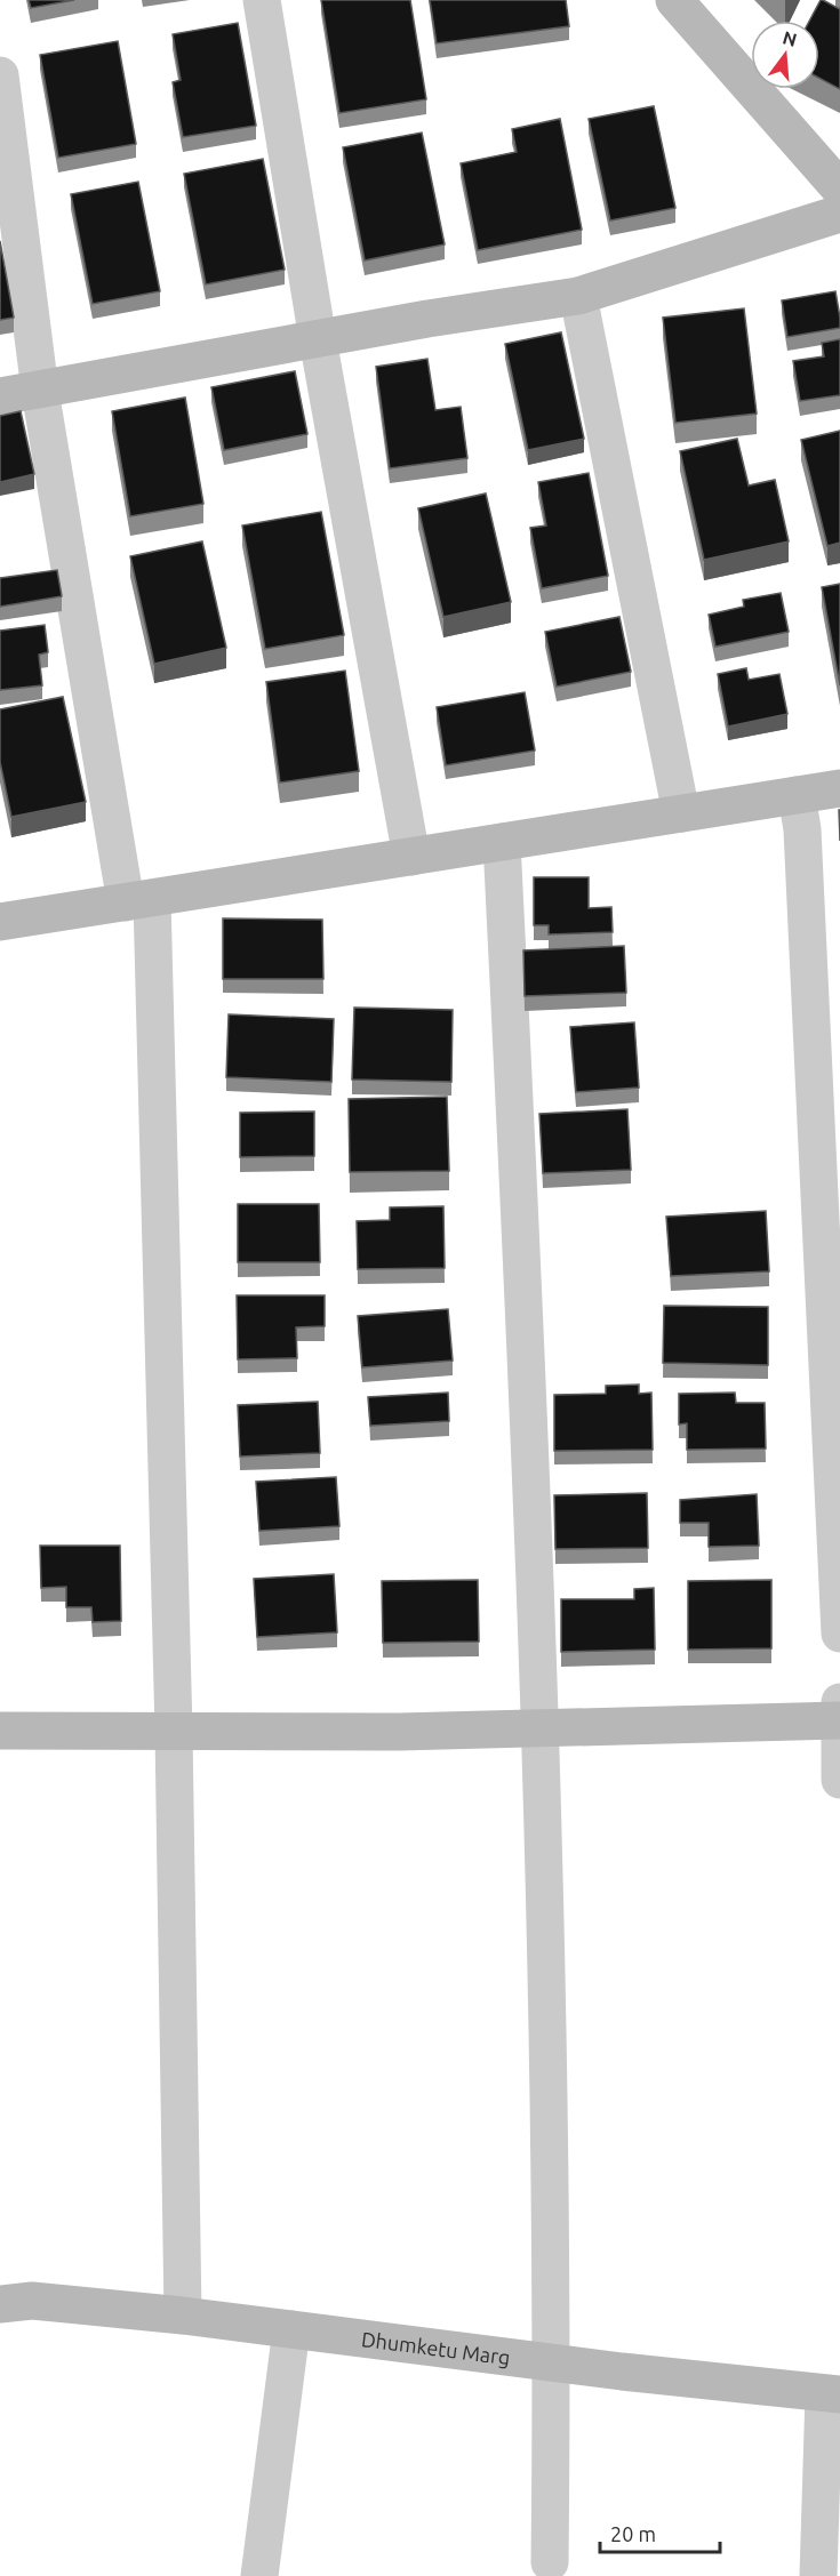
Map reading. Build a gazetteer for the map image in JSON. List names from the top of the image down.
{
  "streets": {
    "street": ["Dhumketu Marg"]
  },
  "scale_bar": "20 m",
  "north": "top"
}
